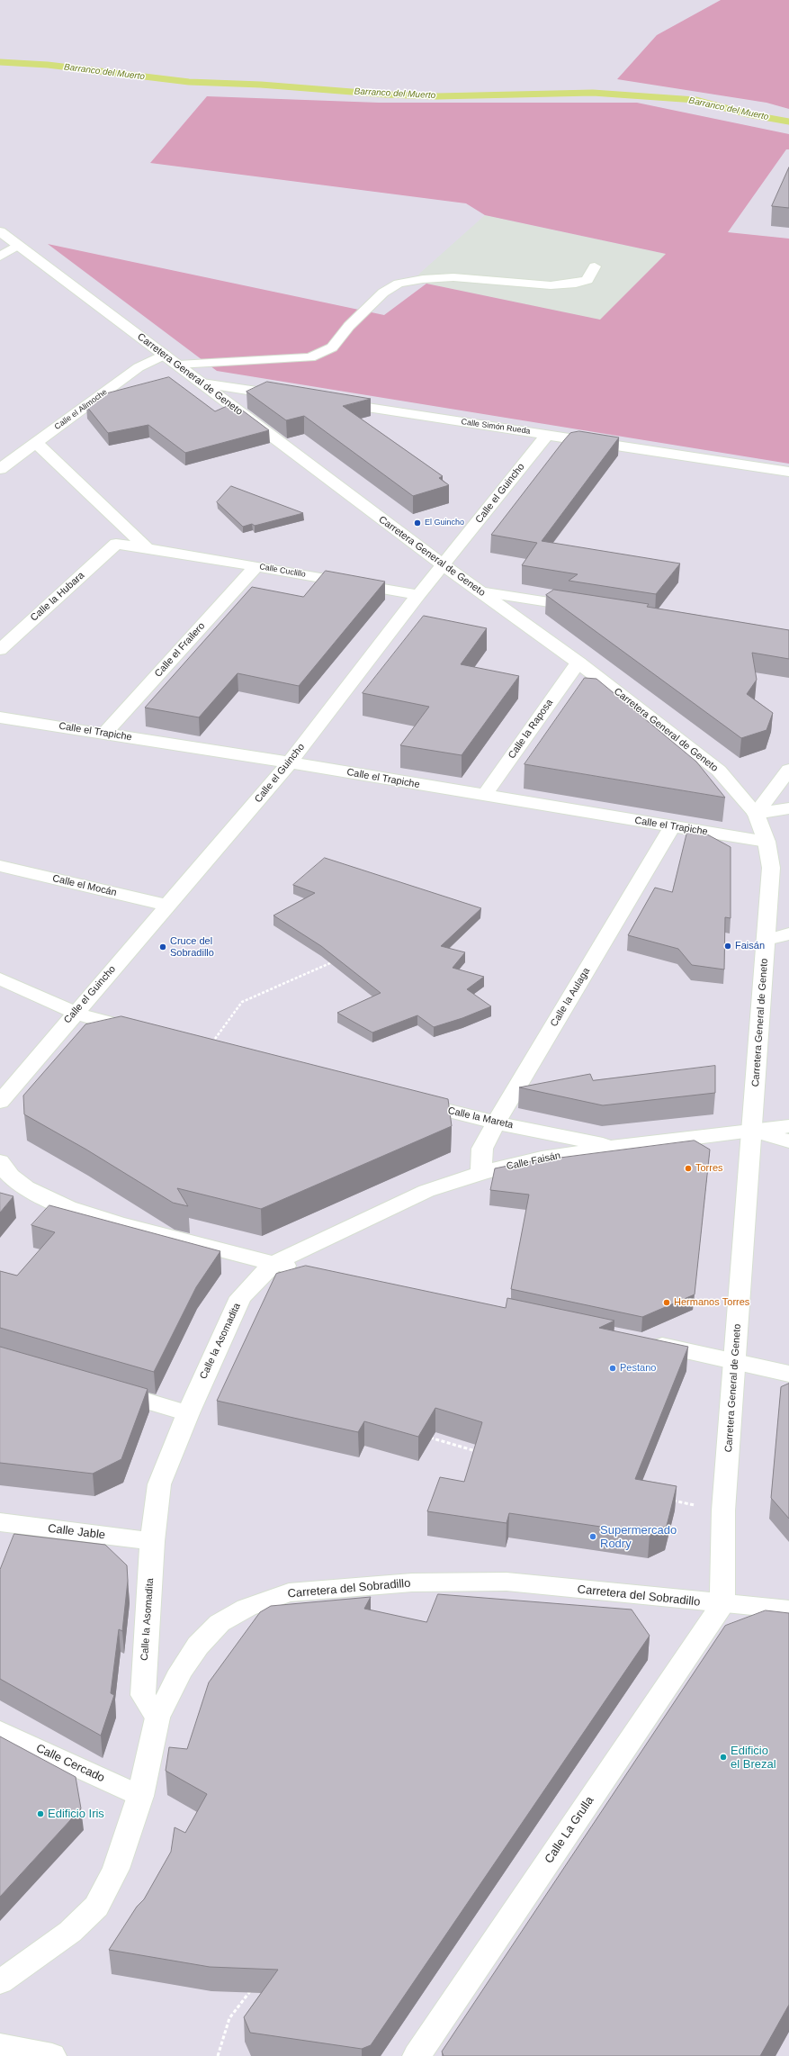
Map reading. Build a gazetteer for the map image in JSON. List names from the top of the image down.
{
  "streets": {
    "street": [
      "Carretera General de Geneto",
      "Calle el Alimoche",
      "Calle Simón Rueda",
      "Calle el Guincho",
      "Calle Cuclillo",
      "Calle la Hubara",
      "Calle el Frailero",
      "Calle la Raposa",
      "Calle el Trapiche",
      "Calle el Mocán",
      "Calle la Aulaga",
      "Calle la Mareta",
      "Calle Faisán",
      "Calle la Asomadita",
      "Calle Jable",
      "Carretera del Sobradillo",
      "Calle Cercado",
      "Calle La Grulla"
    ]
  },
  "crossings": [
    ["Carretera General de Geneto", "Calle el Alimoche"],
    ["Carretera General de Geneto", "Calle el Guincho"],
    ["Carretera General de Geneto", "Calle la Raposa"],
    ["Carretera General de Geneto", "Calle el Trapiche"],
    ["Carretera General de Geneto", "Calle Faisán"],
    ["Carretera General de Geneto", "Carretera del Sobradillo"],
    ["Carretera General de Geneto", "Calle La Grulla"],
    ["Calle Simón Rueda", "Calle el Guincho"],
    ["Calle el Guincho", "Calle Cuclillo"],
    ["Calle el Guincho", "Calle el Trapiche"],
    ["Calle el Guincho", "Calle el Mocán"],
    ["Calle Cuclillo", "Calle la Hubara"],
    ["Calle Cuclillo", "Calle el Frailero"],
    ["Calle el Frailero", "Calle el Trapiche"],
    ["Calle la Raposa", "Calle el Trapiche"],
    ["Calle el Trapiche", "Calle la Aulaga"],
    ["Calle la Aulaga", "Calle la Mareta"],
    ["Calle la Aulaga", "Calle Faisán"],
    ["Calle la Mareta", "Calle Faisán"],
    ["Calle Faisán", "Calle la Asomadita"],
    ["Calle la Asomadita", "Calle Jable"],
    ["Calle la Asomadita", "Carretera del Sobradillo"],
    ["Carretera del Sobradillo", "Calle Cercado"],
    ["Carretera del Sobradillo", "Calle La Grulla"]
  ],
  "water": ["Barranco del Muerto"],
  "places": [
    "El Guincho",
    "Faisán",
    "Cruce del Sobradillo",
    "Torres",
    "Hermanos Torres",
    "Pestano",
    "Supermercado Rodry",
    "Edificio el Brezal",
    "Edificio Iris"
  ]
}
